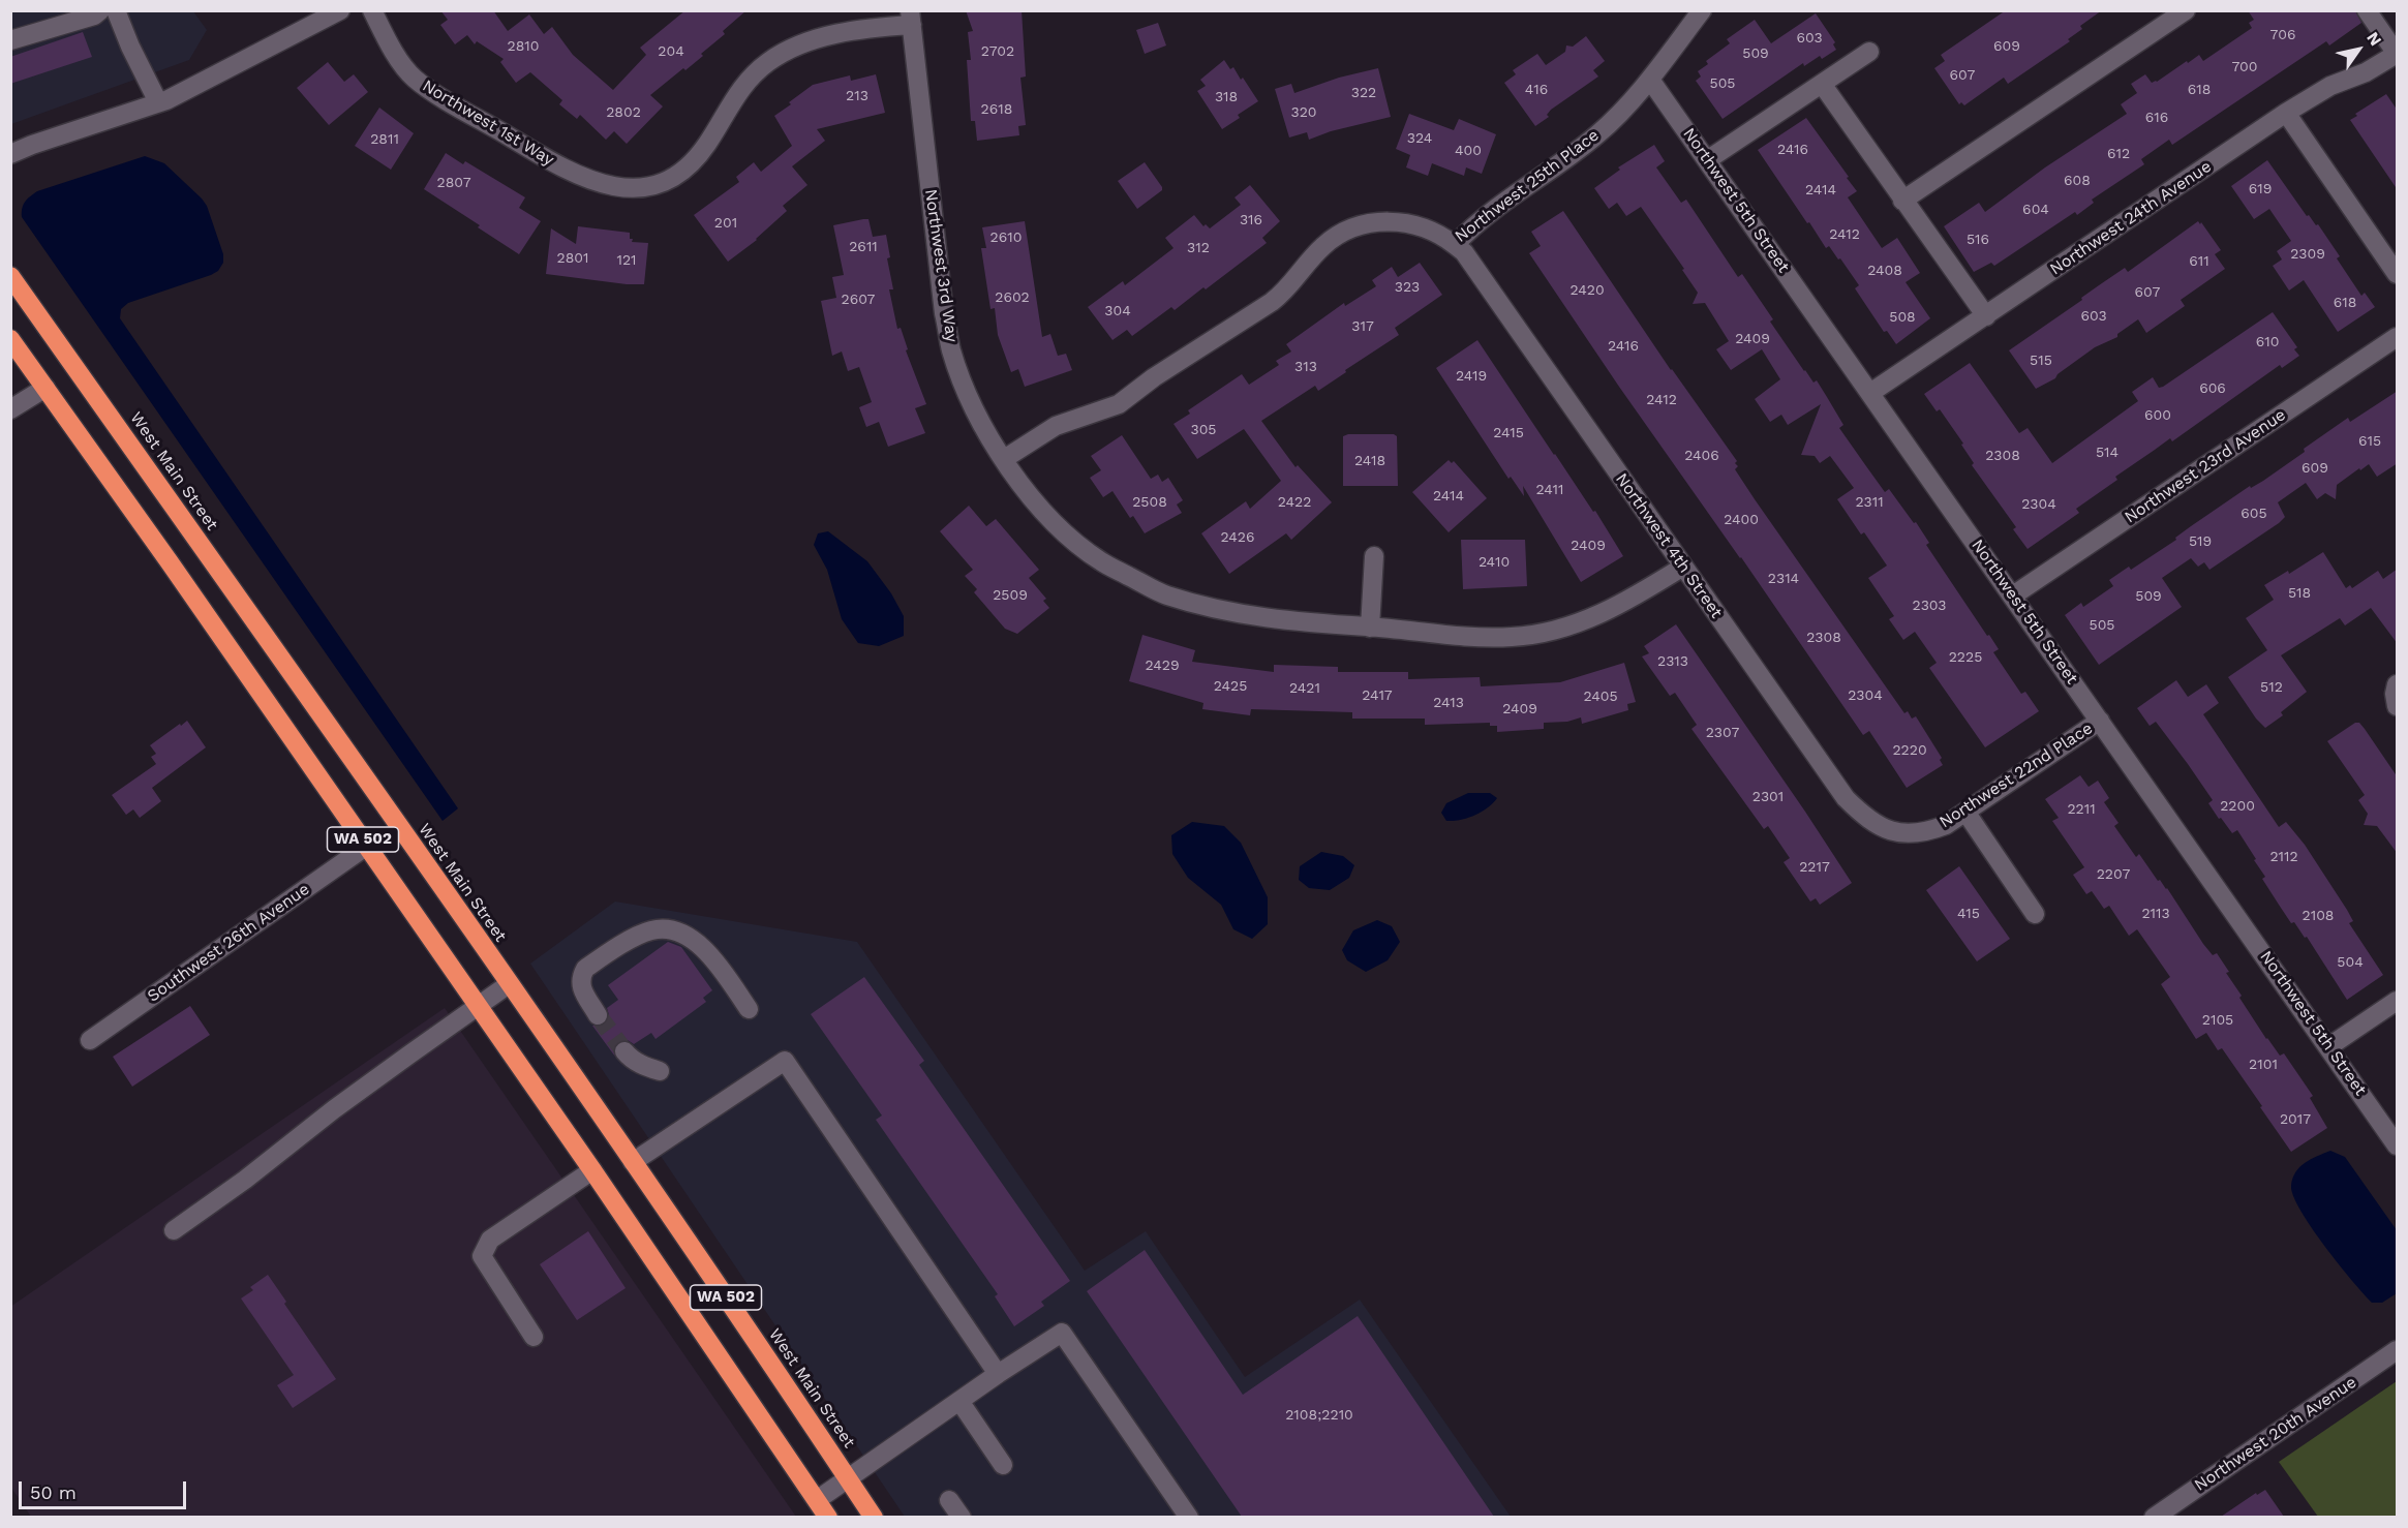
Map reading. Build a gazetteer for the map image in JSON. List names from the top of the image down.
{
  "streets": {
    "highway": ["West Main Street", "WA 502"],
    "street": [
      "Northwest 1st Way",
      "Northwest 25th Place",
      "Northwest 5th Street",
      "Northwest 24th Avenue",
      "Northwest 3rd Way",
      "Northwest 23rd Avenue",
      "Northwest 4th Street",
      "Northwest 22nd Place",
      "Southwest 26th Avenue",
      "Northwest 20th Avenue"
    ]
  },
  "crossings": [
    ["Northwest 1st Way", "Northwest 3rd Way"],
    ["Northwest 25th Place", "Northwest 5th Street"],
    ["Northwest 25th Place", "Northwest 3rd Way"],
    ["Northwest 25th Place", "Northwest 4th Street"],
    ["Northwest 5th Street", "Northwest 24th Avenue"],
    ["Northwest 5th Street", "Northwest 23rd Avenue"],
    ["Northwest 5th Street", "Northwest 22nd Place"],
    ["Northwest 3rd Way", "Northwest 4th Street"],
    ["Northwest 4th Street", "Northwest 22nd Place"],
    ["WA 502", "Southwest 26th Avenue"]
  ],
  "house_numbers": [
    "706",
    "603",
    "2810",
    "609",
    "204",
    "2702",
    "509",
    "700",
    "607",
    "505",
    "416",
    "618",
    "322",
    "213",
    "318",
    "2618",
    "2802",
    "320",
    "616",
    "324",
    "2811",
    "2416",
    "400",
    "612",
    "608",
    "2807",
    "619",
    "2414",
    "604",
    "316",
    "201",
    "2412",
    "2610",
    "516",
    "2611",
    "312",
    "2309",
    "2801",
    "121",
    "611",
    "2408",
    "323",
    "2420",
    "607",
    "2602",
    "2607",
    "618",
    "304",
    "603",
    "508",
    "317",
    "2409",
    "610",
    "2416",
    "515",
    "313",
    "2419",
    "606",
    "2412",
    "600",
    "305",
    "2415",
    "615",
    "514",
    "2406",
    "2308",
    "2418",
    "609",
    "2411",
    "2414",
    "2508",
    "2422",
    "2311",
    "2304",
    "605",
    "2400",
    "2426",
    "519",
    "2409",
    "2410",
    "2314",
    "518",
    "2509",
    "509",
    "2303",
    "505",
    "2308",
    "2225",
    "2313",
    "2429",
    "2425",
    "512",
    "2421",
    "2417",
    "2304",
    "2405",
    "2413",
    "2409",
    "2307",
    "2220",
    "2301",
    "2200",
    "2211",
    "2112",
    "2217",
    "2207",
    "415",
    "2113",
    "2108",
    "504",
    "2105",
    "2101",
    "2017",
    "2108;2210"
  ],
  "scale_bar": "50 m",
  "north": "top right"
}
